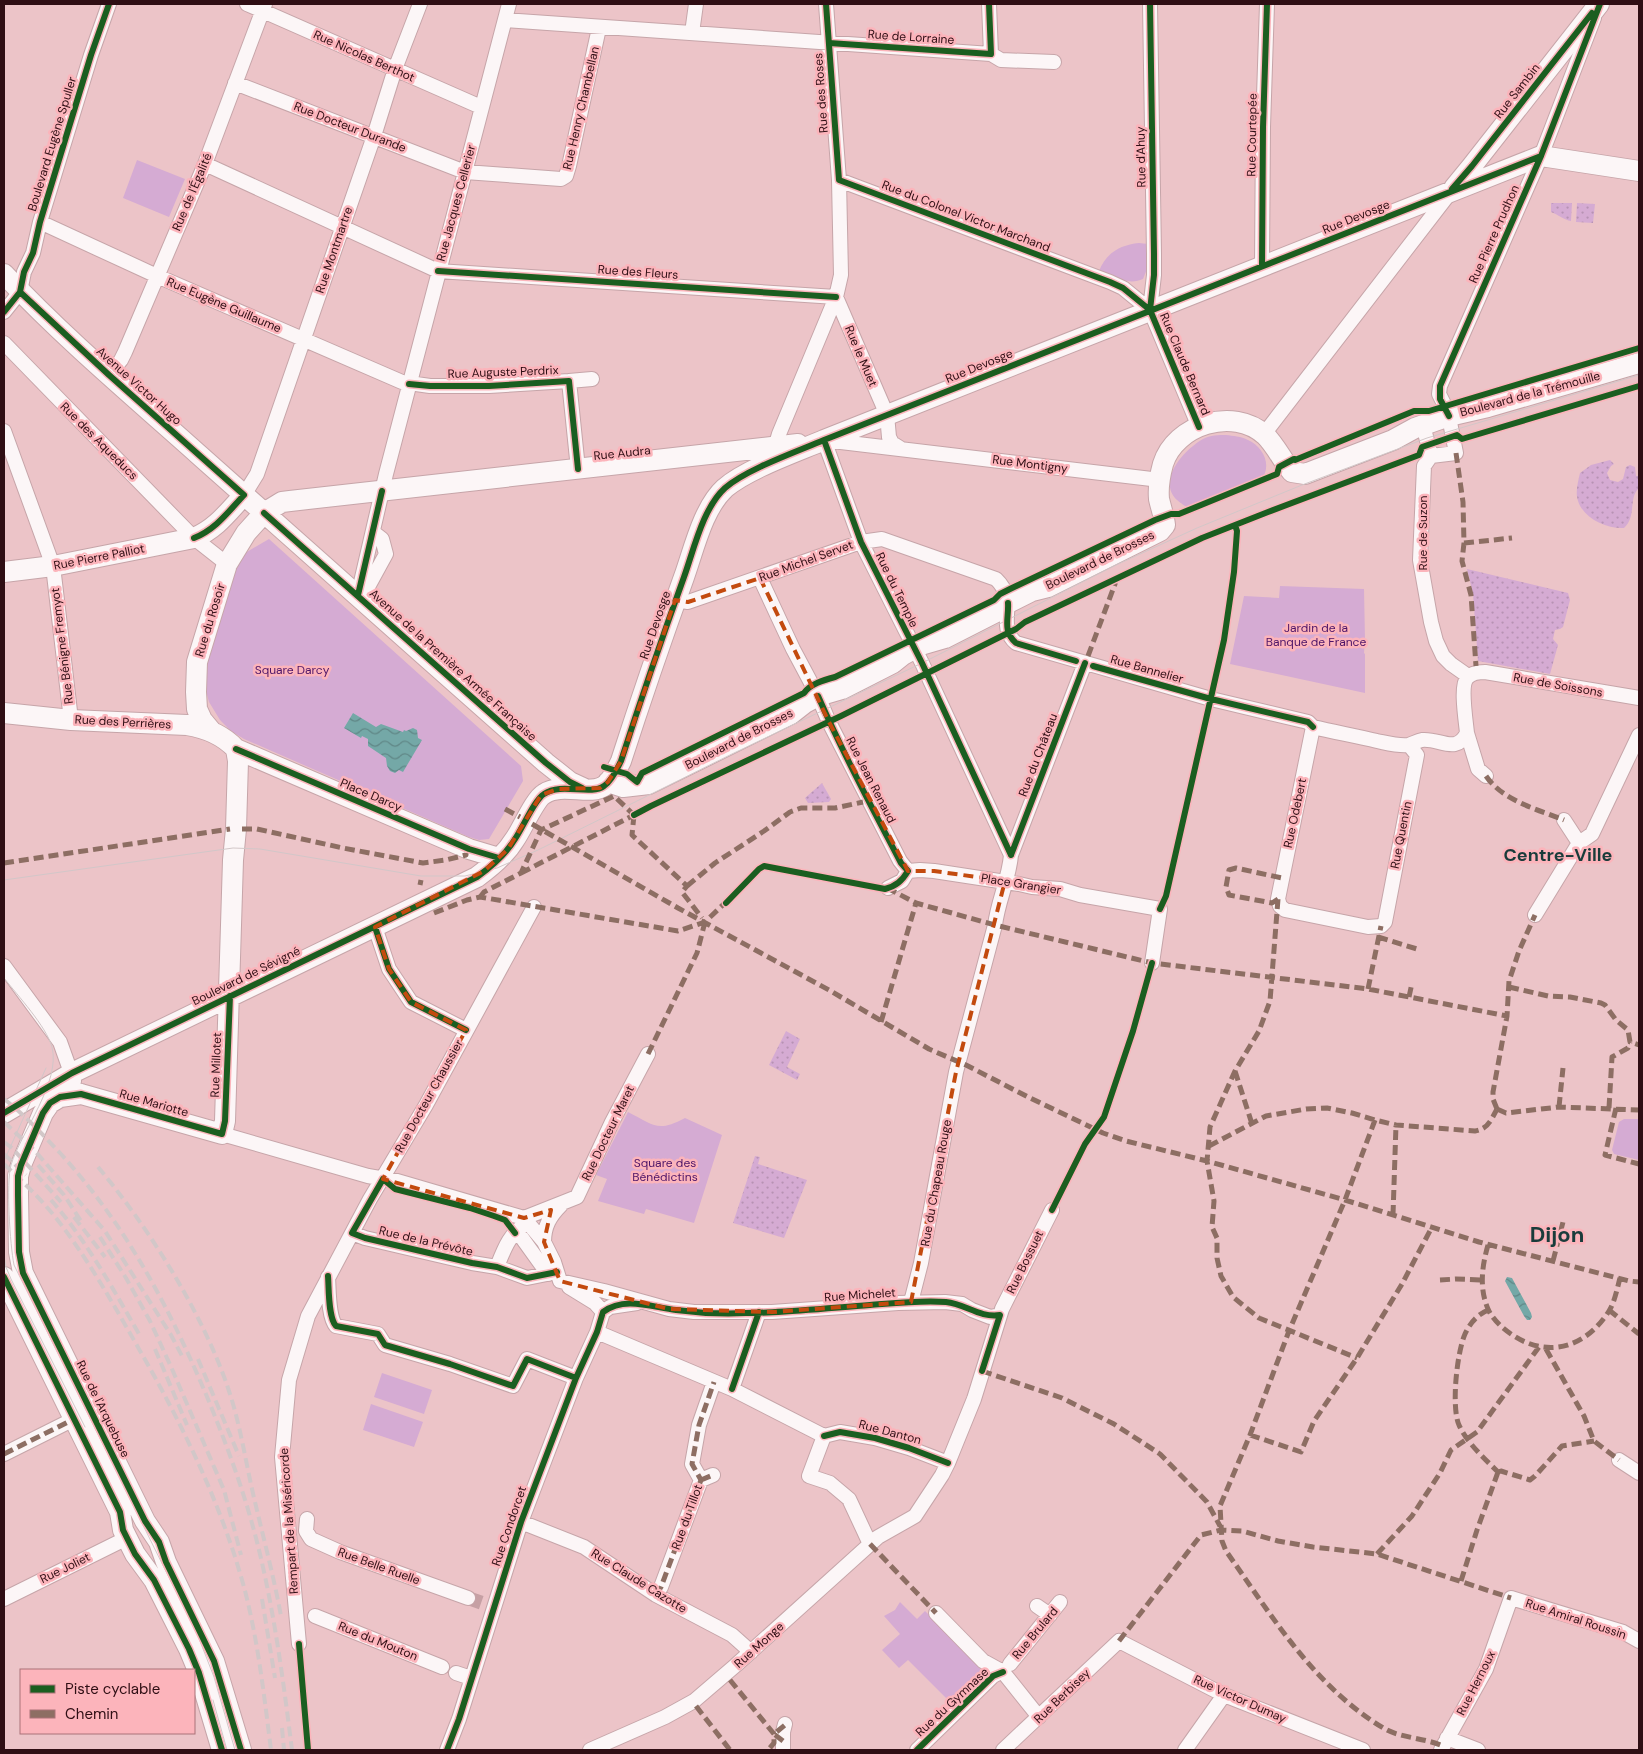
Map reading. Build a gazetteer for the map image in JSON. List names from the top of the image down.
{
  "streets": {
    "main road": [
      "Rue Sambin",
      "Rue Devosge",
      "Avenue Victor Hugo",
      "Boulevard de la Trémouille",
      "Rue Audra",
      "Rue Pierre Palliot",
      "Boulevard de Brosses",
      "Rue du Rosoir",
      "Avenue de la Première Armée Française",
      "Rue des Perrières",
      "Place Darcy",
      "Boulevard de Sévigné",
      "Rue Millotet",
      "Rue Mariotte",
      "Rue de l'Arquebuse"
    ],
    "street": [
      "Rue de Lorraine",
      "Rue Nicolas Berthot",
      "Rue des Roses",
      "Rue Henry Chambellan",
      "Rue Docteur Durande",
      "Rue Courtepée",
      "Boulevard Eugène Spuller",
      "Rue d'Ahuy",
      "Rue de l'Égalité",
      "Rue Jacques Cellerier",
      "Rue du Colonel Victor Marchand",
      "Rue Pierre Prudhon",
      "Rue Montmartre",
      "Rue des Fleurs",
      "Rue Eugène Guillaume",
      "Rue le Muet",
      "Rue Claude Bernard",
      "Rue Auguste Perdrix",
      "Rue des Aqueducs",
      "Rue Montigny",
      "Rue de Suzon",
      "Rue Michel Servet",
      "Rue du Temple",
      "Rue Bénigne Fremyot",
      "Rue Bannelier",
      "Rue de Soissons",
      "Rue du Château",
      "Rue Jean Renaud",
      "Rue Odebert",
      "Rue Quentin",
      "Place Grangier",
      "Rue Docteur Chaussier",
      "Rue Docteur Maret",
      "Rue du Chapeau Rouge",
      "Rue de la Prévôte",
      "Rue Bossuet",
      "Rue Michelet",
      "Rue Danton",
      "Rue du Tillot",
      "Rempart de la Miséricorde",
      "Rue Condorcet",
      "Rue Belle Ruelle",
      "Rue Joliet",
      "Rue Claude Cazotte",
      "Rue Amiral Roussin",
      "Rue Brulard",
      "Rue du Mouton",
      "Rue Monge",
      "Rue Hernoux",
      "Rue Berbisey",
      "Rue Victor Dumay",
      "Rue du Gymnase"
    ]
  },
  "crossings": [
    ["Rue de Lorraine", "Rue des Roses"],
    ["Rue de Lorraine", "Rue Henry Chambellan"],
    ["Rue de Lorraine", "Rue Jacques Cellerier"],
    ["Rue Nicolas Berthot", "Rue de l'Égalité"],
    ["Rue Nicolas Berthot", "Rue Jacques Cellerier"],
    ["Rue Nicolas Berthot", "Rue Montmartre"],
    ["Rue Sambin", "Rue Devosge"],
    ["Rue Sambin", "Rue Pierre Prudhon"],
    ["Rue Sambin", "Boulevard de la Trémouille"],
    ["Rue des Roses", "Rue du Colonel Victor Marchand"],
    ["Rue des Roses", "Rue des Fleurs"],
    ["Rue des Roses", "Rue le Muet"],
    ["Rue des Roses", "Rue Audra"],
    ["Rue Henry Chambellan", "Rue Docteur Durande"],
    ["Rue Henry Chambellan", "Rue Jacques Cellerier"],
    ["Rue Docteur Durande", "Rue de l'Égalité"],
    ["Rue Docteur Durande", "Rue Jacques Cellerier"],
    ["Rue Docteur Durande", "Rue Montmartre"],
    ["Rue Courtepée", "Rue Devosge"],
    ["Boulevard Eugène Spuller", "Rue Eugène Guillaume"],
    ["Boulevard Eugène Spuller", "Avenue Victor Hugo"],
    ["Rue d'Ahuy", "Rue du Colonel Victor Marchand"],
    ["Rue d'Ahuy", "Rue Devosge"],
    ["Rue d'Ahuy", "Rue Claude Bernard"],
    ["Rue de l'Égalité", "Rue Eugène Guillaume"],
    ["Rue de l'Égalité", "Avenue Victor Hugo"],
    ["Rue Jacques Cellerier", "Rue des Fleurs"],
    ["Rue Jacques Cellerier", "Rue Eugène Guillaume"],
    ["Rue Jacques Cellerier", "Rue Auguste Perdrix"],
    ["Rue Jacques Cellerier", "Rue Audra"],
    ["Rue Jacques Cellerier", "Avenue de la Première Armée Française"],
    ["Rue du Colonel Victor Marchand", "Rue Devosge"],
    ["Rue du Colonel Victor Marchand", "Rue Claude Bernard"],
    ["Rue Devosge", "Rue Pierre Prudhon"],
    ["Rue Devosge", "Rue le Muet"],
    ["Rue Devosge", "Rue Claude Bernard"],
    ["Rue Devosge", "Rue Audra"],
    ["Rue Devosge", "Rue Montigny"],
    ["Rue Devosge", "Boulevard de Brosses"],
    ["Rue Devosge", "Rue Michel Servet"],
    ["Rue Devosge", "Rue du Temple"],
    ["Rue Pierre Prudhon", "Boulevard de la Trémouille"],
    ["Rue Pierre Prudhon", "Rue de Suzon"],
    ["Rue Montmartre", "Rue Eugène Guillaume"],
    ["Rue Montmartre", "Avenue Victor Hugo"],
    ["Rue Montmartre", "Rue Pierre Palliot"],
    ["Rue Montmartre", "Avenue de la Première Armée Française"],
    ["Rue des Fleurs", "Rue le Muet"],
    ["Rue Eugène Guillaume", "Rue Auguste Perdrix"],
    ["Rue Auguste Perdrix", "Rue Audra"],
    ["Avenue Victor Hugo", "Rue Pierre Palliot"],
    ["Avenue Victor Hugo", "Avenue de la Première Armée Française"],
    ["Rue des Aqueducs", "Rue Pierre Palliot"],
    ["Rue des Aqueducs", "Rue du Rosoir"],
    ["Rue Audra", "Rue Montigny"],
    ["Rue Audra", "Rue du Temple"],
    ["Rue Audra", "Rue du Rosoir"],
    ["Rue Audra", "Avenue de la Première Armée Française"],
    ["Rue Montigny", "Boulevard de Brosses"],
    ["Rue Montigny", "Rue du Temple"],
    ["Rue de Suzon", "Rue de Soissons"],
    ["Rue Pierre Palliot", "Rue Bénigne Fremyot"],
    ["Rue Pierre Palliot", "Avenue de la Première Armée Française"],
    ["Boulevard de Brosses", "Rue Michel Servet"],
    ["Boulevard de Brosses", "Rue du Temple"],
    ["Boulevard de Brosses", "Rue Bannelier"],
    ["Boulevard de Brosses", "Rue Jean Renaud"],
    ["Rue Michel Servet", "Rue du Temple"],
    ["Rue Michel Servet", "Rue Bannelier"],
    ["Rue Michel Servet", "Rue Jean Renaud"],
    ["Rue du Temple", "Rue du Château"],
    ["Rue du Rosoir", "Avenue de la Première Armée Française"],
    ["Rue du Rosoir", "Rue des Perrières"],
    ["Rue Bénigne Fremyot", "Rue des Perrières"],
    ["Rue Bannelier", "Rue du Château"],
    ["Rue Bannelier", "Rue Odebert"],
    ["Rue Bannelier", "Rue Quentin"],
    ["Rue des Perrières", "Place Darcy"],
    ["Rue des Perrières", "Rue Millotet"],
    ["Rue du Château", "Place Grangier"],
    ["Rue du Château", "Rue du Chapeau Rouge"],
    ["Rue Jean Renaud", "Place Grangier"],
    ["Place Darcy", "Boulevard de Sévigné"],
    ["Place Darcy", "Rue Millotet"],
    ["Rue Odebert", "Rue Quentin"],
    ["Boulevard de Sévigné", "Rue Millotet"],
    ["Boulevard de Sévigné", "Rue Mariotte"],
    ["Boulevard de Sévigné", "Rue de l'Arquebuse"],
    ["Rue Millotet", "Rue Mariotte"],
    ["Rue Docteur Chaussier", "Rue Mariotte"],
    ["Rue Docteur Chaussier", "Rempart de la Miséricorde"],
    ["Rue Mariotte", "Rue Docteur Maret"],
    ["Rue Mariotte", "Rue de l'Arquebuse"],
    ["Rue Mariotte", "Rempart de la Miséricorde"],
    ["Rue du Chapeau Rouge", "Rue Michelet"],
    ["Rue de la Prévôte", "Rue Michelet"],
    ["Rue de la Prévôte", "Rempart de la Miséricorde"],
    ["Rue Bossuet", "Rue Michelet"],
    ["Rue Bossuet", "Rue Danton"],
    ["Rue Bossuet", "Rue Monge"],
    ["Rue Danton", "Rue Monge"],
    ["Rue du Tillot", "Rue Claude Cazotte"],
    ["Rue Condorcet", "Rue Claude Cazotte"],
    ["Rue Claude Cazotte", "Rue Monge"],
    ["Rue Amiral Roussin", "Rue Hernoux"],
    ["Rue Brulard", "Rue Berbisey"],
    ["Rue Brulard", "Rue du Gymnase"],
    ["Rue Berbisey", "Rue Victor Dumay"]
  ],
  "districts": ["Centre-Ville", "Dijon"],
  "parks": ["Jardin de la Banque de France", "Square Darcy", "Square des Bénédictins"],
  "legend": ["Piste cyclable", "Chemin"]
}
